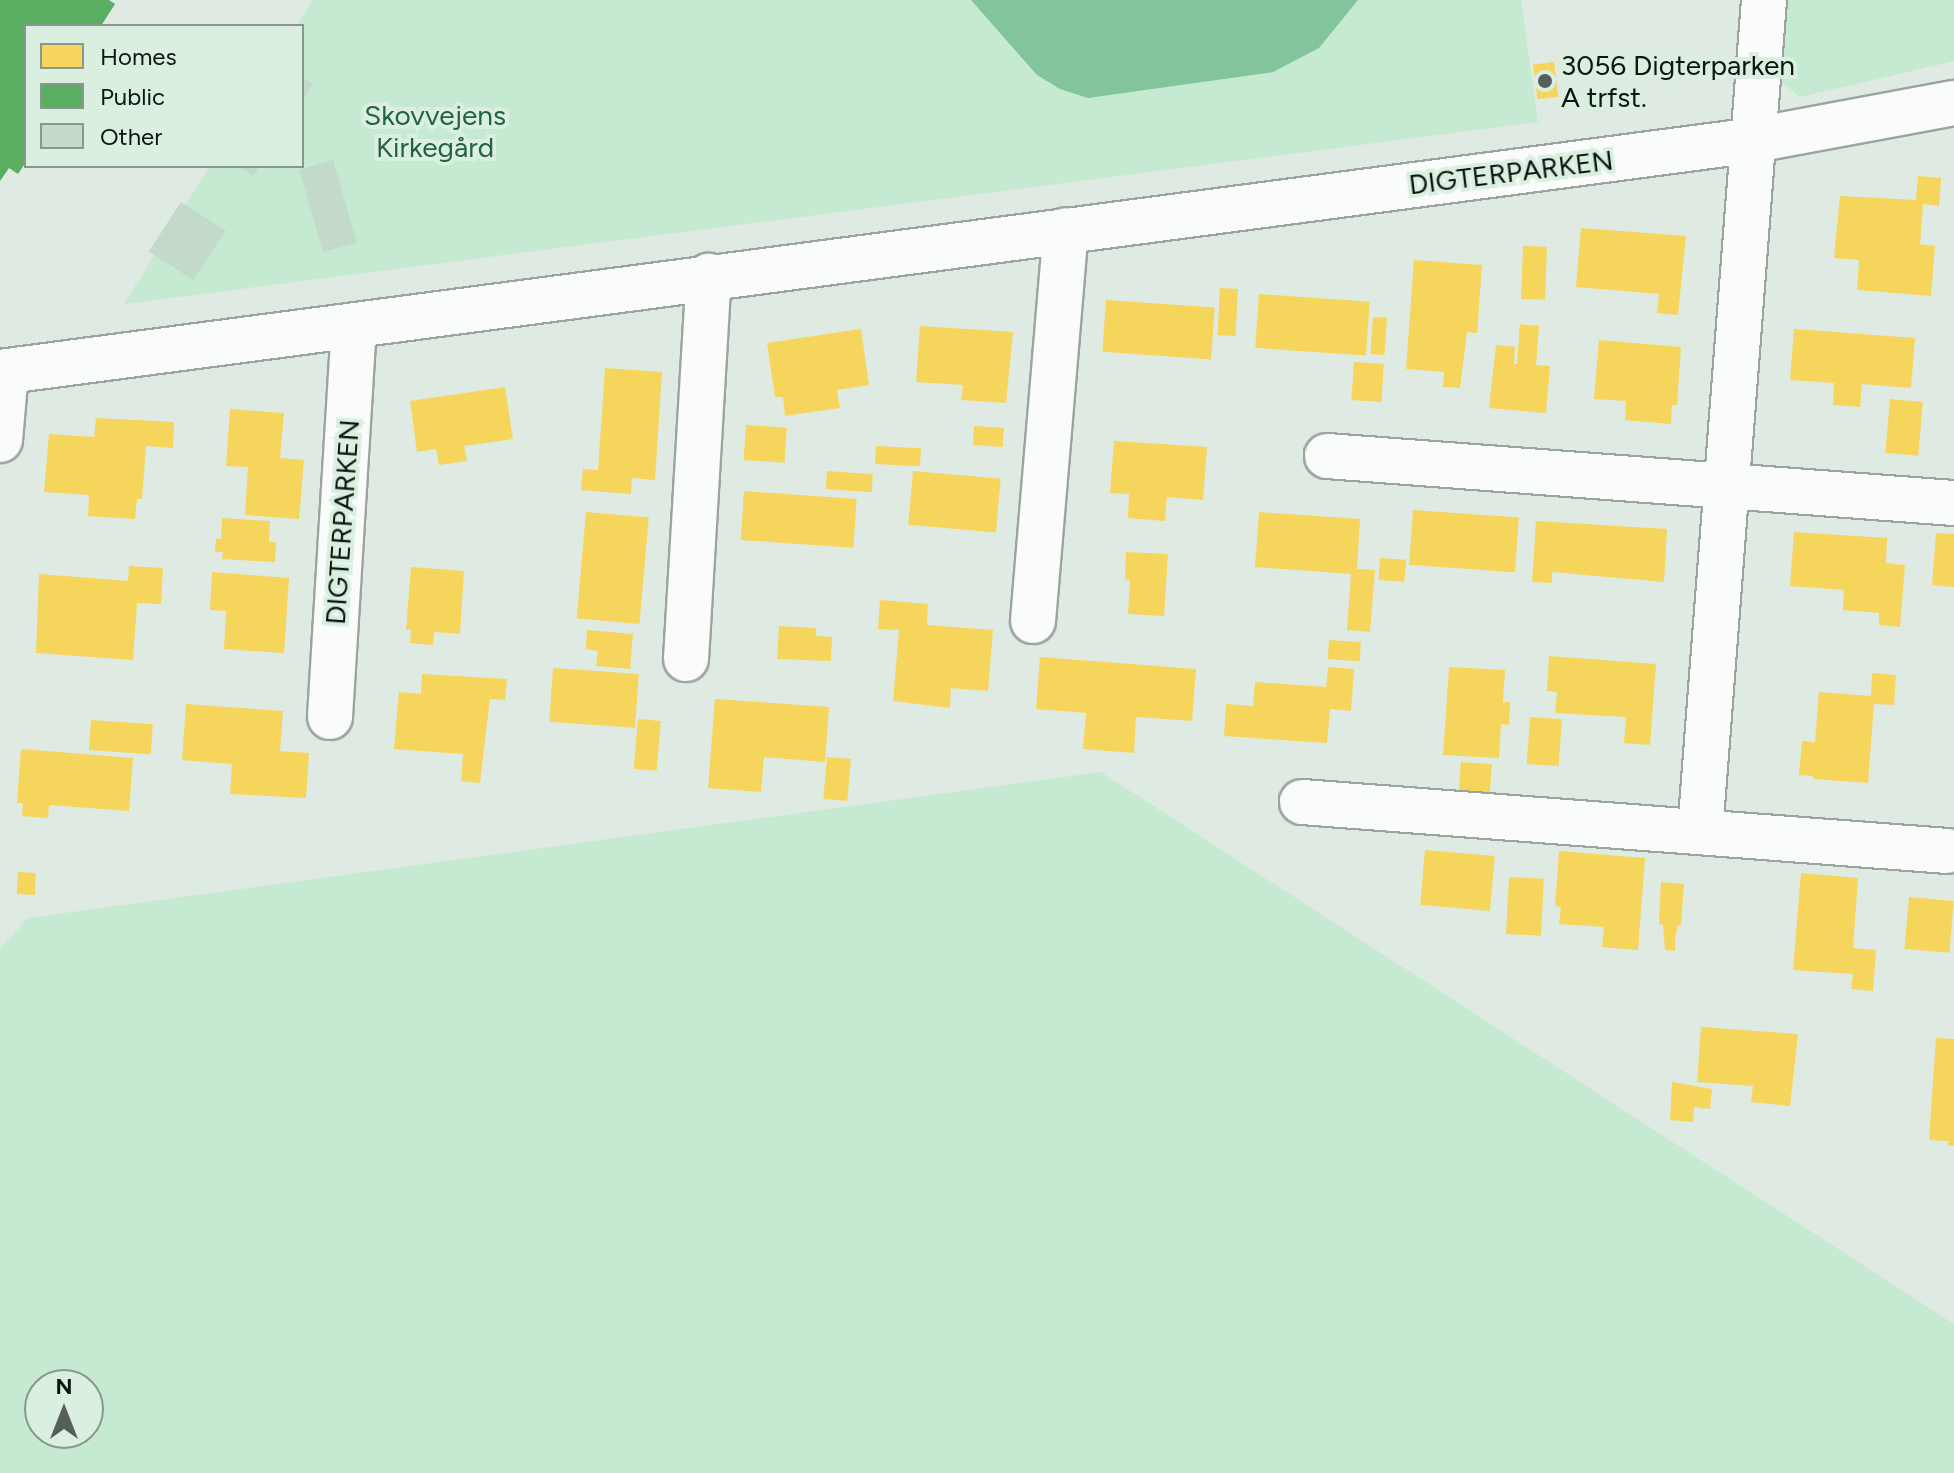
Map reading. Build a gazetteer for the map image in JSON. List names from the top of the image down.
{
  "streets": {
    "street": ["DIGTERPARKEN"]
  },
  "parks": ["Skovvejens Kirkegård"],
  "places": ["3056 Digterparken A trfst."],
  "legend": ["Homes", "Public", "Other"],
  "north": "top"
}
